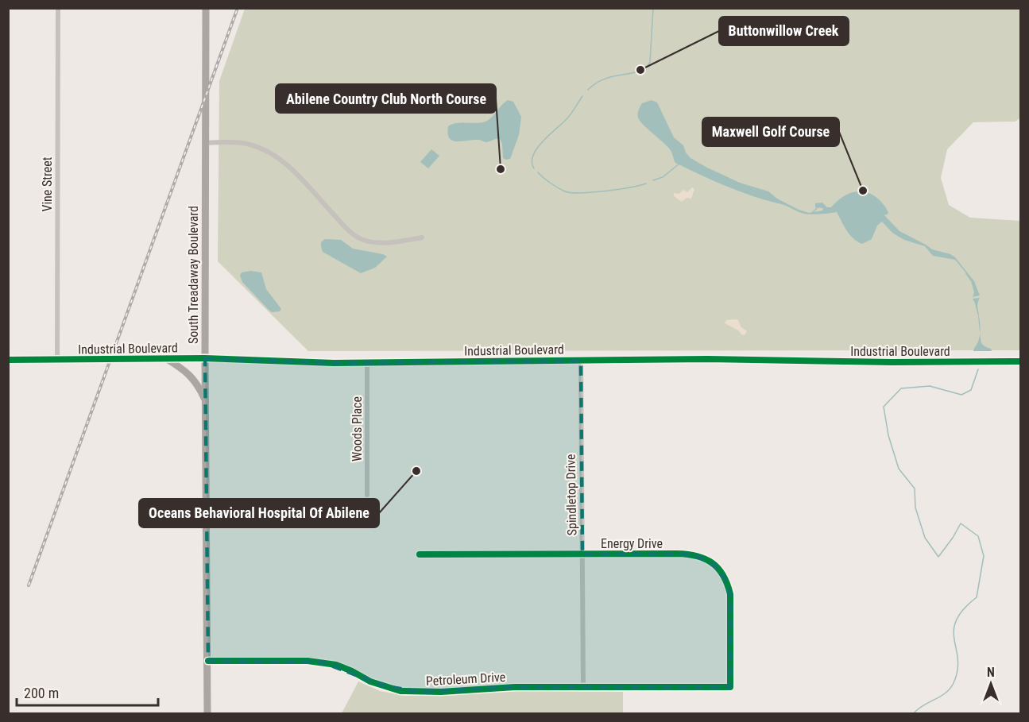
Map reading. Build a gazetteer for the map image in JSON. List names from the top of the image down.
{
  "streets": {
    "main road": ["South Treadaway Boulevard", "Industrial Boulevard"],
    "street": [
      "Vine Street",
      "Woods Place",
      "Spindletop Drive",
      "Energy Drive",
      "Petroleum Drive"
    ]
  },
  "crossings": [
    ["Vine Street", "Industrial Boulevard"],
    ["South Treadaway Boulevard", "Industrial Boulevard"],
    ["South Treadaway Boulevard", "Petroleum Drive"],
    ["Industrial Boulevard", "Woods Place"],
    ["Industrial Boulevard", "Spindletop Drive"],
    ["Spindletop Drive", "Energy Drive"],
    ["Spindletop Drive", "Petroleum Drive"],
    ["Energy Drive", "Petroleum Drive"]
  ],
  "places": [
    "Buttonwillow Creek",
    "Abilene Country Club North Course",
    "Maxwell Golf Course",
    "Oceans Behavioral Hospital Of Abilene"
  ],
  "scale_bar": "200 m",
  "north": "top"
}
